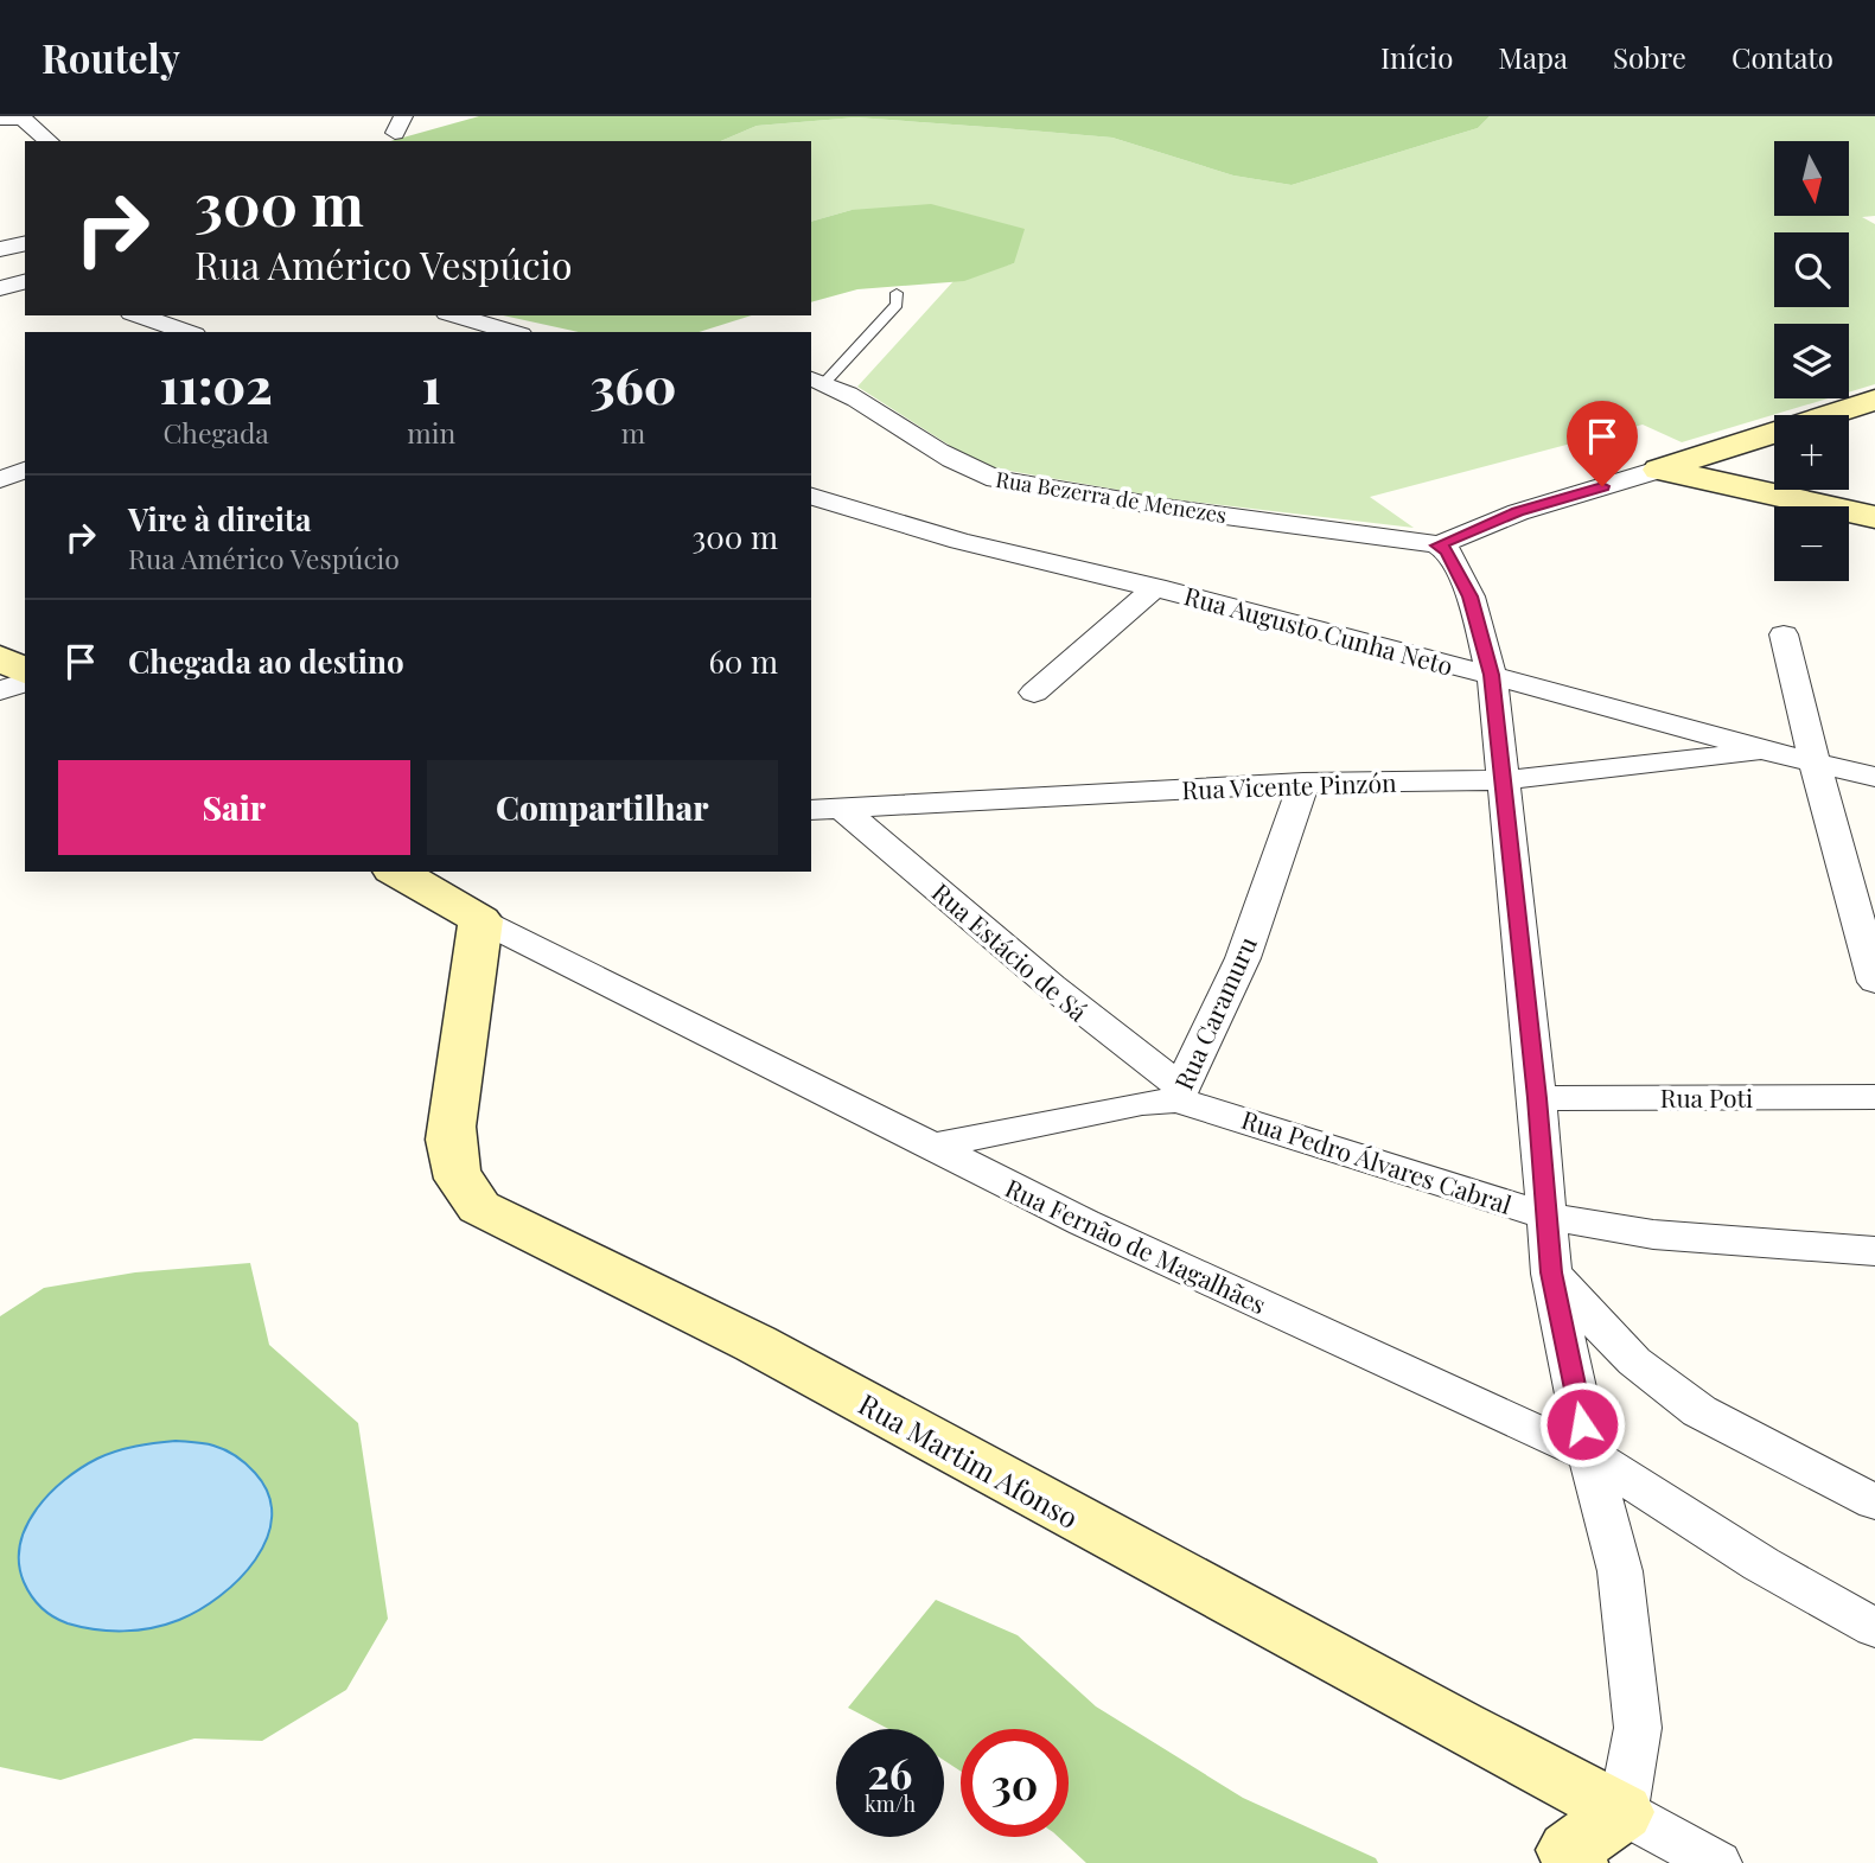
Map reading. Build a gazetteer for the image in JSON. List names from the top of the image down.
{
  "streets": {
    "street": [
      "Rua Bezerra de Menezes",
      "Rua Augusto Cunha Neto",
      "Rua Vicente Pinzón",
      "Rua Estácio de Sá",
      "Rua Caramuru",
      "Rua Poti",
      "Rua Pedro Álvares Cabral",
      "Rua Fernão de Magalhães",
      "Rua Martim Afonso"
    ]
  },
  "crossings": [
    ["Rua Augusto Cunha Neto", "Rua Vicente Pinzón"],
    ["Rua Vicente Pinzón", "Rua Estácio de Sá"],
    ["Rua Vicente Pinzón", "Rua Caramuru"],
    ["Rua Estácio de Sá", "Rua Caramuru"],
    ["Rua Estácio de Sá", "Rua Pedro Álvares Cabral"],
    ["Rua Caramuru", "Rua Pedro Álvares Cabral"],
    ["Rua Caramuru", "Rua Fernão de Magalhães"],
    ["Rua Fernão de Magalhães", "Rua Martim Afonso"]
  ],
  "north": "bottom",
  "page": {
    "header": "Routely",
    "nav": [
      "Início",
      "Mapa",
      "Sobre",
      "Contato"
    ],
    "map_buttons": ["+", "−"],
    "turn": ["300 m", "Rua Américo Vespúcio"],
    "eta": [
      "11:02",
      "Chegada",
      "1",
      "min",
      "360",
      "m"
    ],
    "list": [
      {
        "name": "Vire à direita",
        "note": "Rua Américo Vespúcio",
        "value": "300 m"
      },
      {
        "name": "Chegada ao destino",
        "value": "60 m"
      }
    ],
    "buttons": ["Sair", "Compartilhar"],
    "speed": "26 km/h",
    "limit": "30"
  }
}
